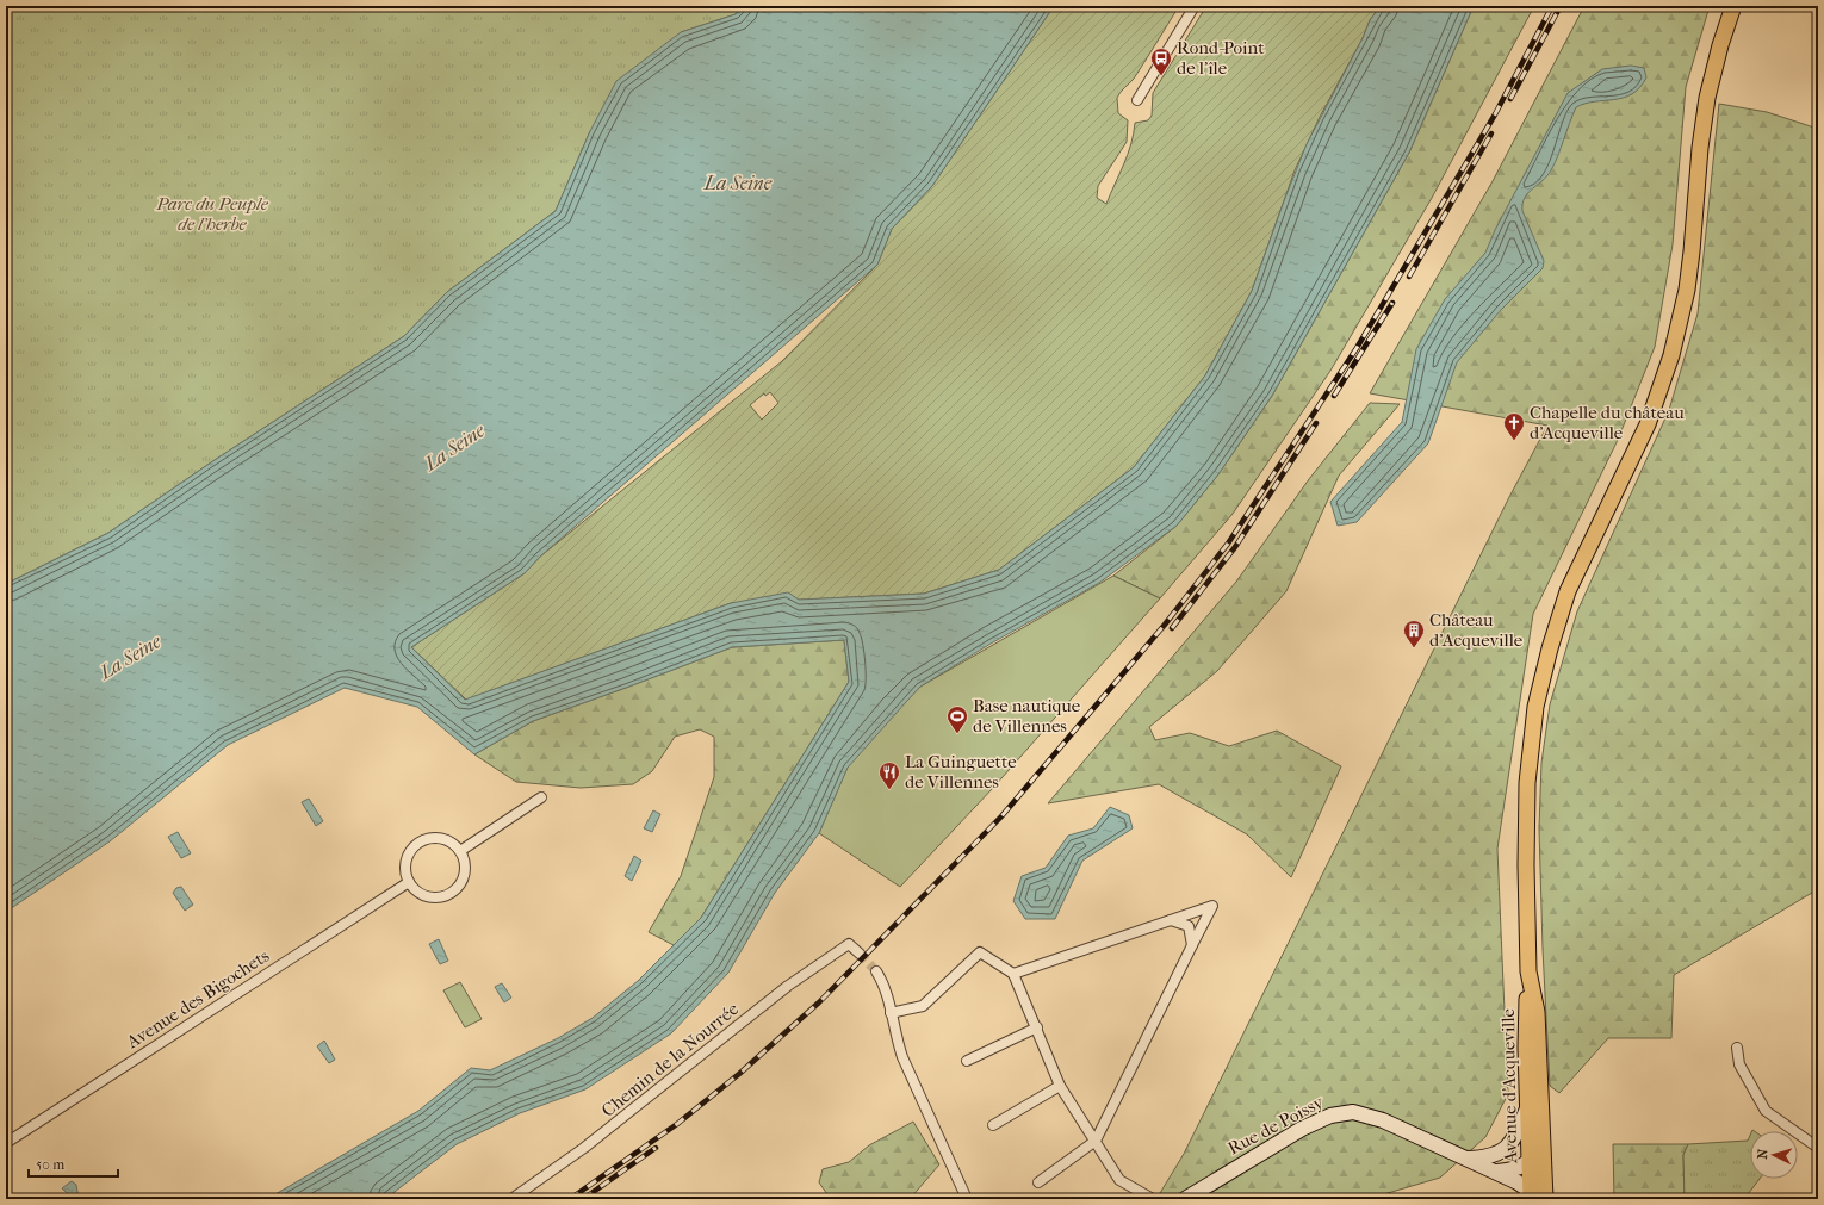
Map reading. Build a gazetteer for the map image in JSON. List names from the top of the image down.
{
  "streets": {
    "main road": ["Avenue d'Acqueville"],
    "street": ["Avenue des Bigochets", "Chemin de la Nourrée", "Rue de Poissy"]
  },
  "crossings": [
    ["Avenue d'Acqueville", "Rue de Poissy"]
  ],
  "water": ["La Seine"],
  "parks": ["Parc du Peuple de l'herbe"],
  "places": {
    "bus stop": ["Rond-Point de l'île"],
    "church": ["Chapelle du château d'Acqueville"],
    "building": ["Château d'Acqueville"],
    "sports": ["Base nautique de Villennes"],
    "restaurant": ["La Guinguette de Villennes"]
  },
  "scale_bar": "50 m",
  "north": "left"
}
